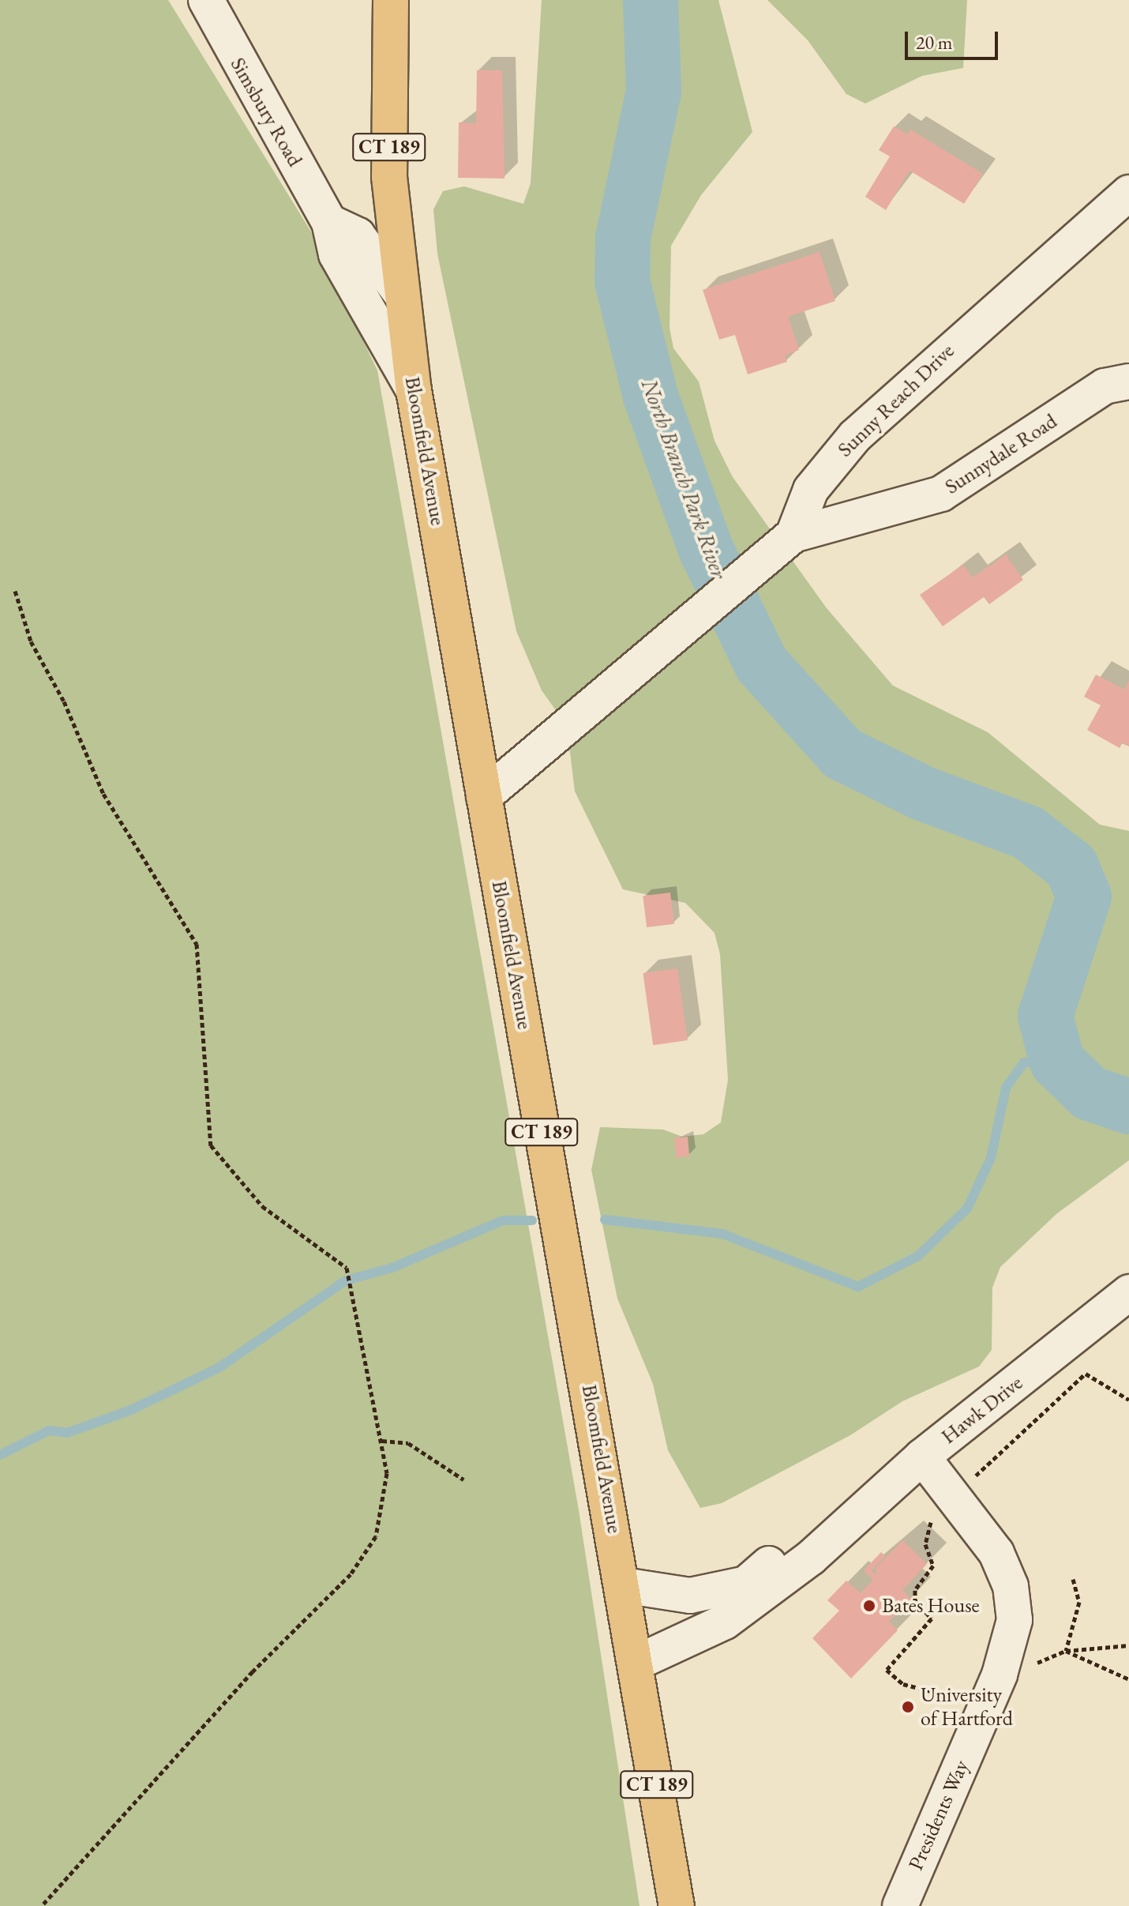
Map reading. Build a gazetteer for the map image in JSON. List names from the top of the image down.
{
  "streets": {
    "main road": ["CT 189", "Bloomfield Avenue"],
    "street": [
      "Simsbury Road",
      "Sunny Reach Drive",
      "Sunnydale Road",
      "Hawk Drive",
      "Presidents Way"
    ]
  },
  "crossings": [
    ["Simsbury Road", "Bloomfield Avenue"],
    ["Sunny Reach Drive", "Bloomfield Avenue"],
    ["Sunny Reach Drive", "Sunnydale Road"],
    ["Bloomfield Avenue", "Hawk Drive"],
    ["Hawk Drive", "Presidents Way"]
  ],
  "water": ["North Branch Park River"],
  "places": ["Bates House", "University of Hartford"],
  "scale_bar": "20 m"
}
